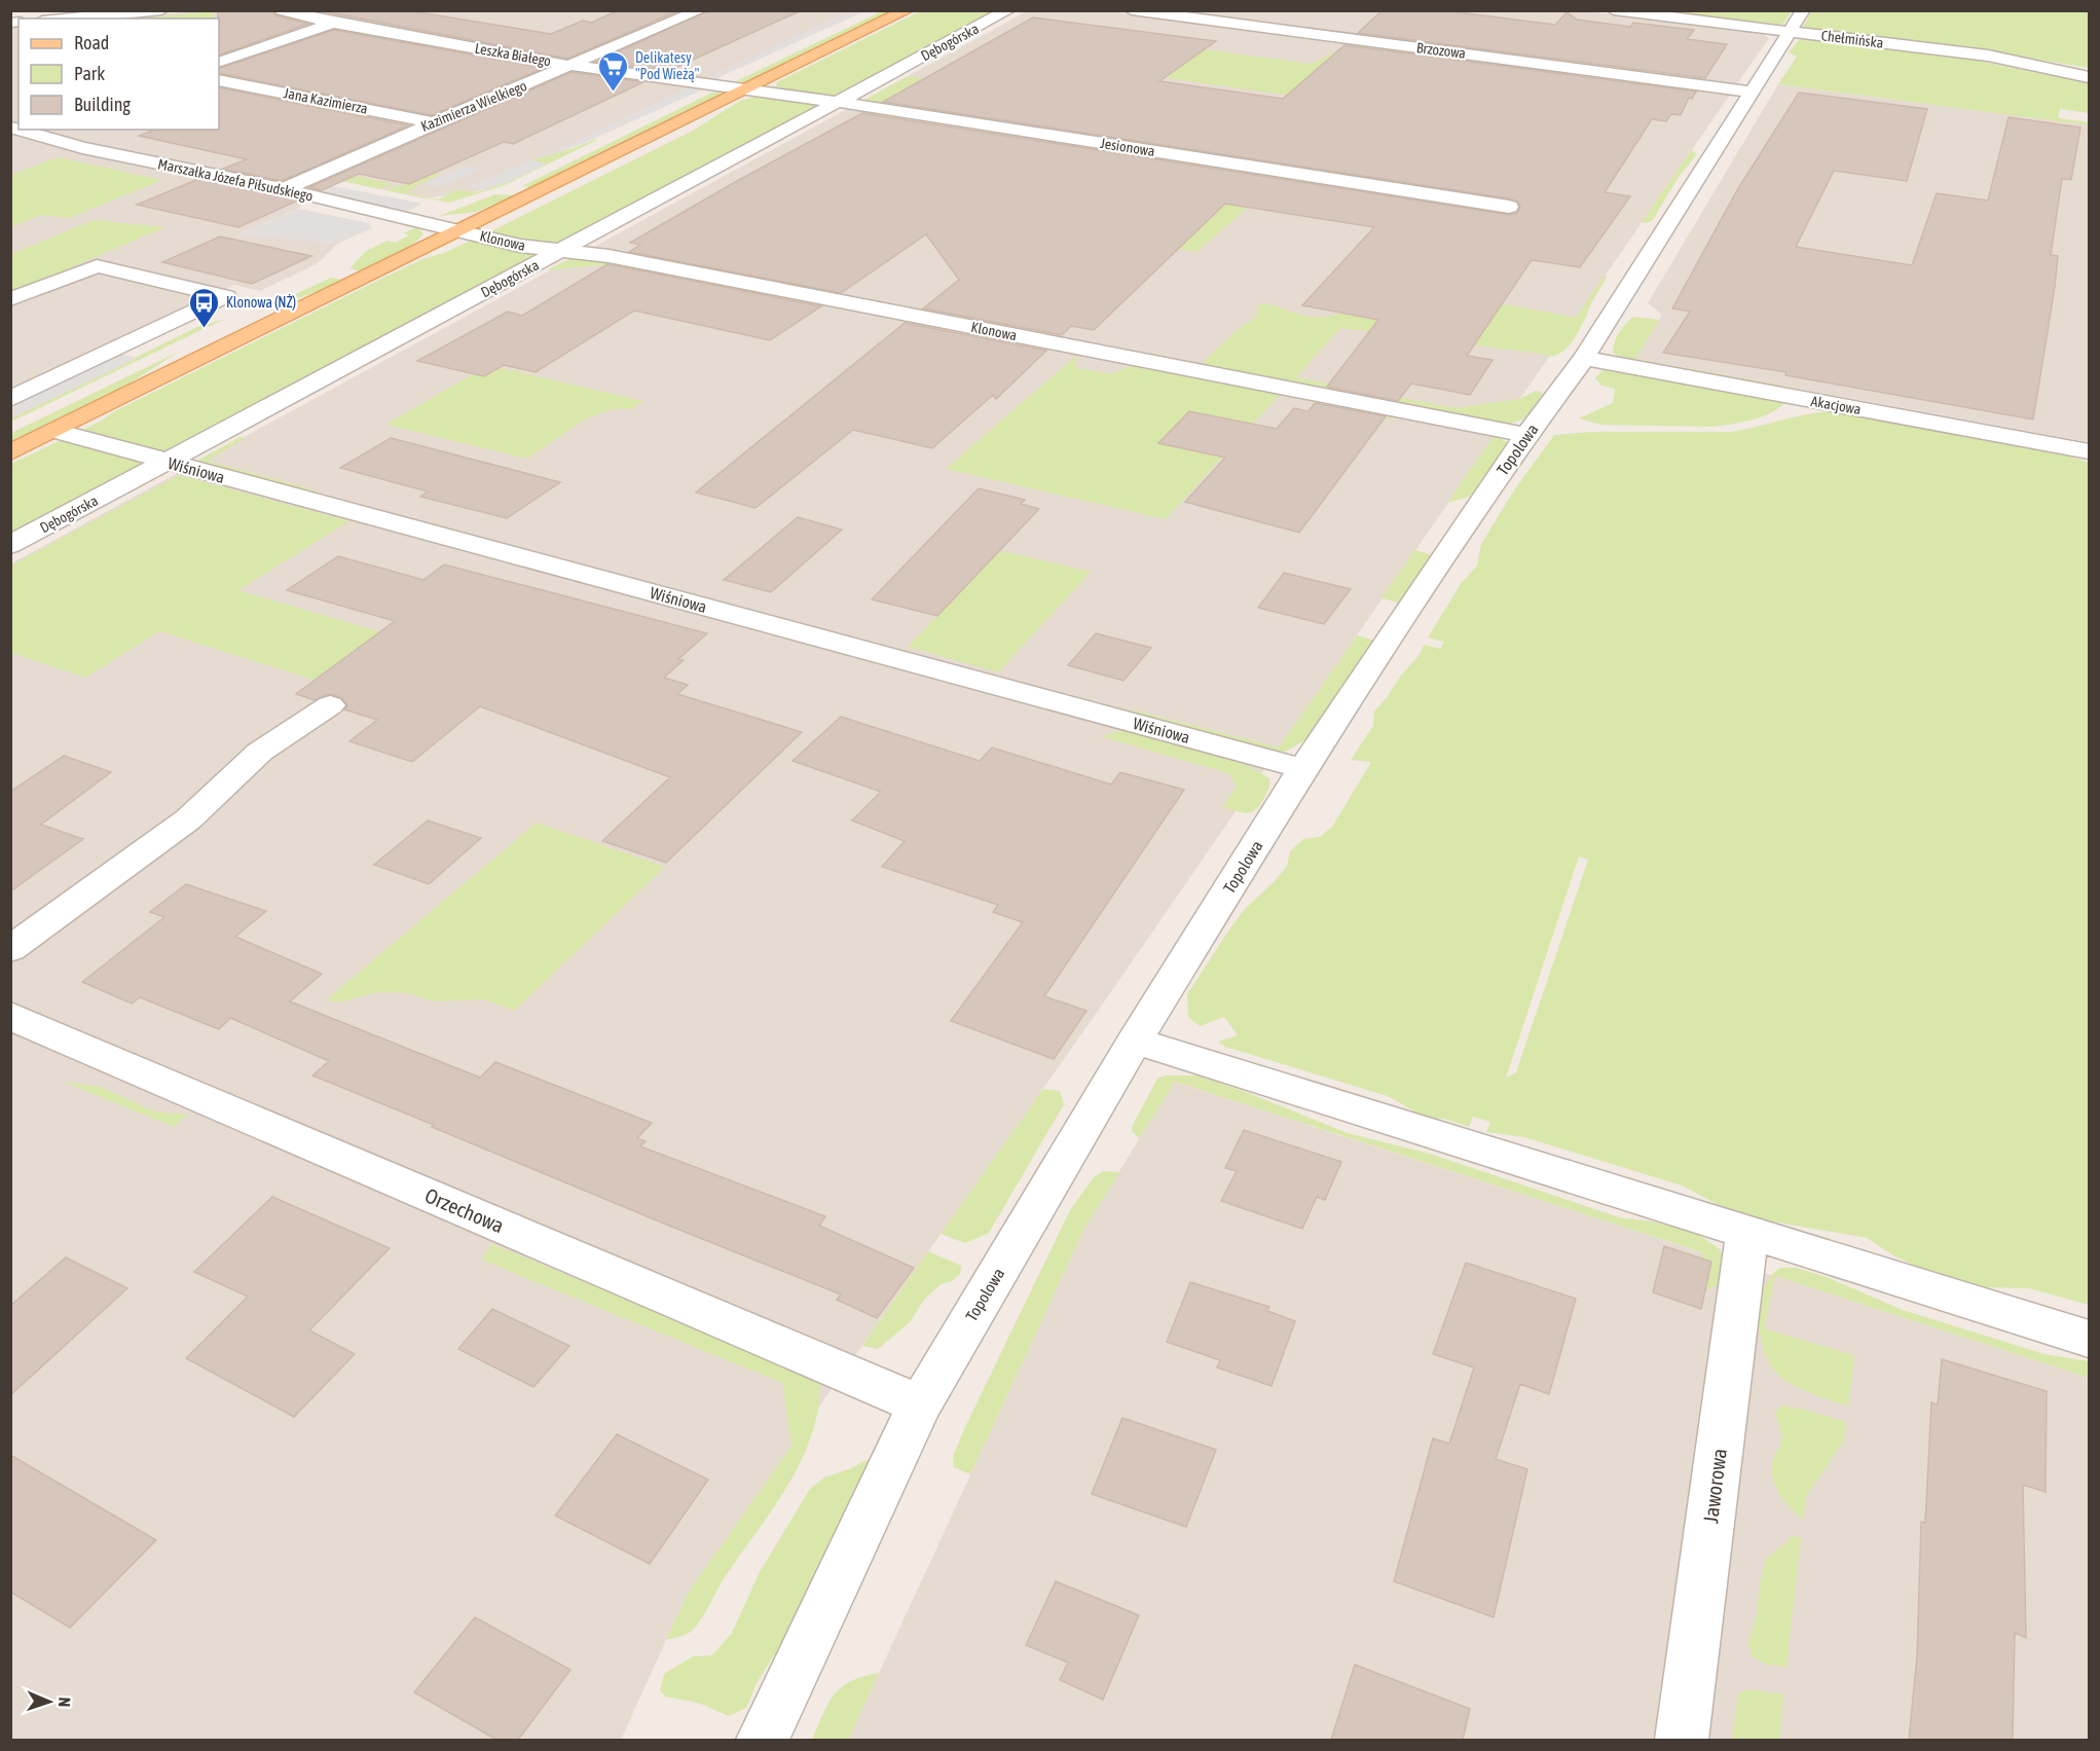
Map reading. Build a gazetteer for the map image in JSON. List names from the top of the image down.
{
  "streets": {
    "street": [
      "Chełmińska",
      "Dębogórska",
      "Brzozowa",
      "Leszka Białego",
      "Jana Kazimierza",
      "Kazimierza Wielkiego",
      "Jesionowa",
      "Marszałka Józefa Piłsudskiego",
      "Klonowa",
      "Akacjowa",
      "Topolowa",
      "Wiśniowa",
      "Orzechowa",
      "Jaworowa"
    ]
  },
  "crossings": [
    ["Chełmińska", "Topolowa"],
    ["Dębogórska", "Jesionowa"],
    ["Dębogórska", "Klonowa"],
    ["Dębogórska", "Wiśniowa"],
    ["Brzozowa", "Topolowa"],
    ["Leszka Białego", "Kazimierza Wielkiego"],
    ["Leszka Białego", "Jesionowa"],
    ["Jana Kazimierza", "Kazimierza Wielkiego"],
    ["Kazimierza Wielkiego", "Marszałka Józefa Piłsudskiego"],
    ["Marszałka Józefa Piłsudskiego", "Klonowa"],
    ["Klonowa", "Topolowa"],
    ["Akacjowa", "Topolowa"],
    ["Topolowa", "Wiśniowa"],
    ["Topolowa", "Orzechowa"]
  ],
  "places": {
    "supermarket": ["Delikatesy \"Pod Wieżą\""],
    "bus stop": ["Klonowa (NŻ)"]
  },
  "legend": ["Road", "Park", "Building"],
  "north": "right"
}
